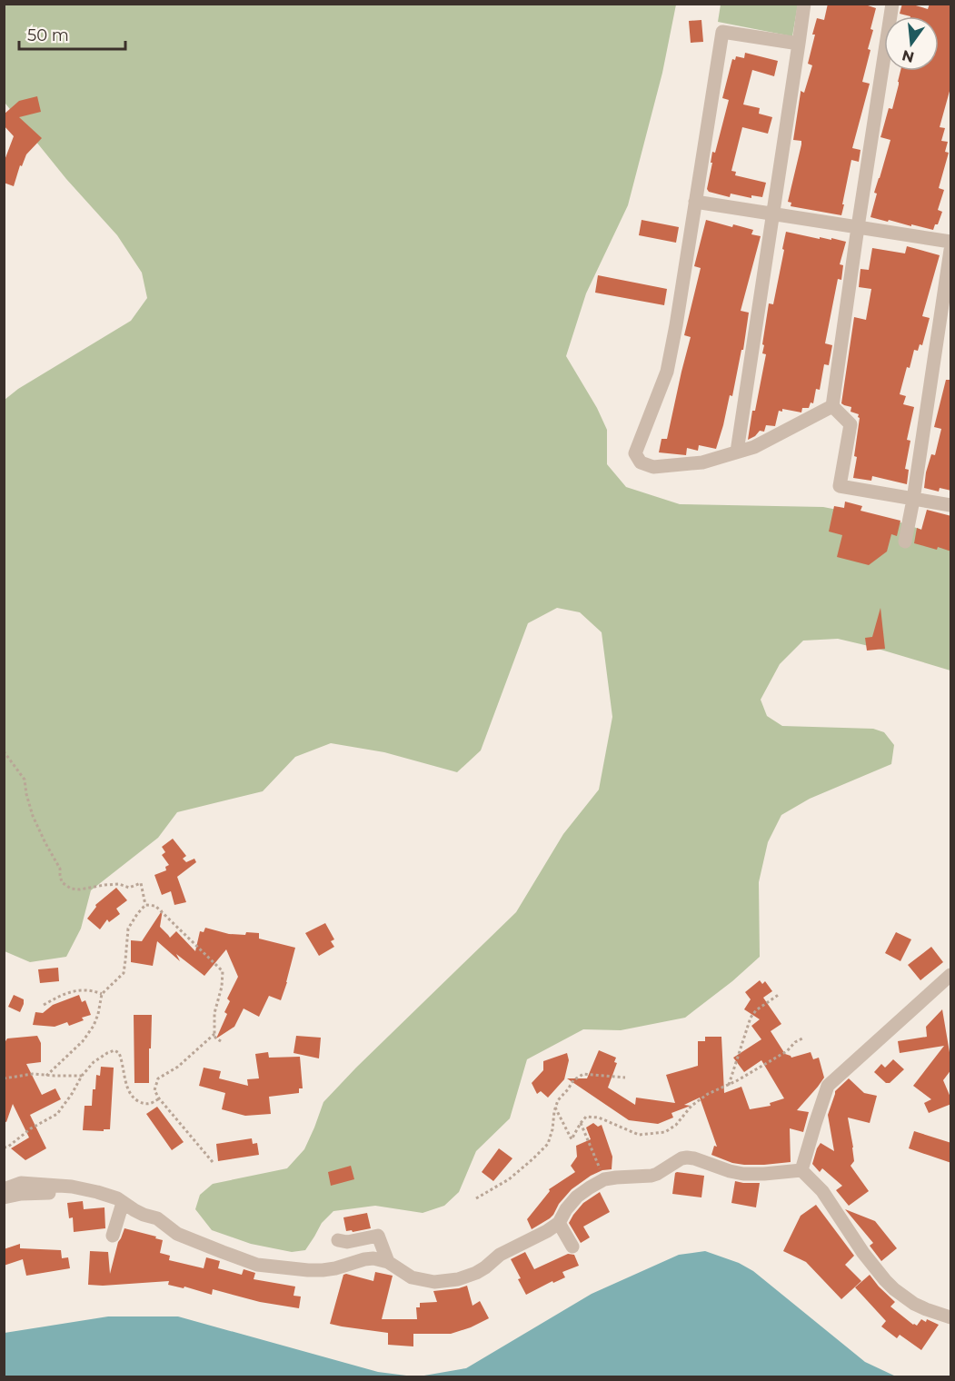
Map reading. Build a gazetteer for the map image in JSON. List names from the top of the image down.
{
  "scale_bar": "50 m",
  "north": "bottom"
}
